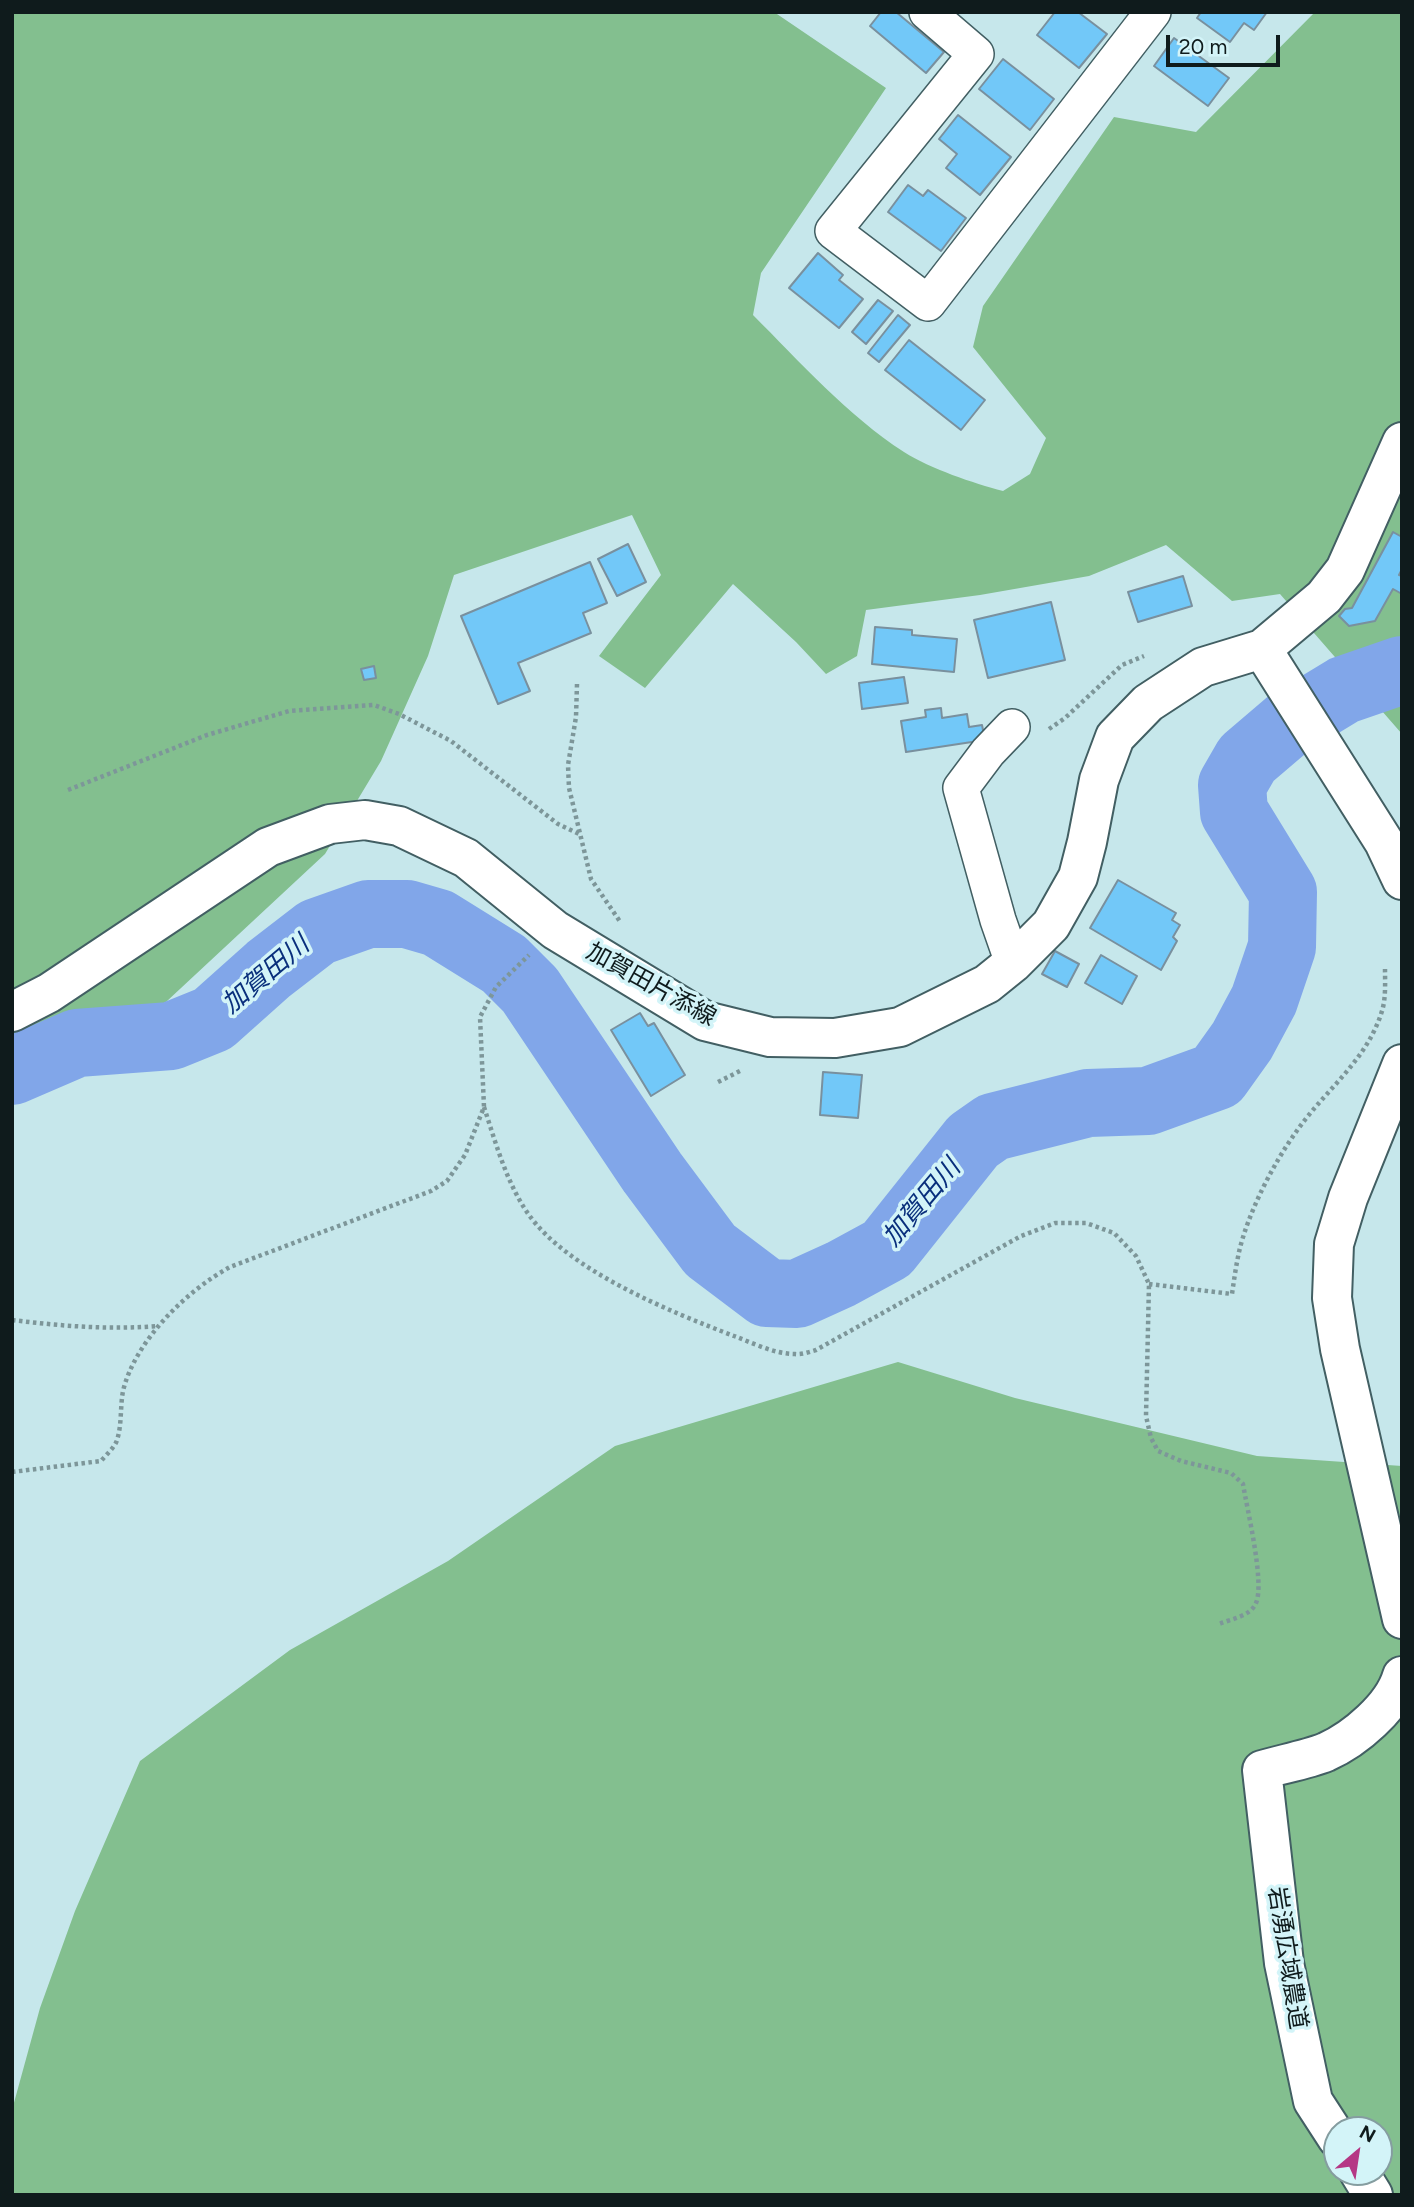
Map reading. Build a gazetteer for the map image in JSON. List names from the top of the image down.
{
  "streets": {
    "main road": ["加賀田片添線", "岩湧広域農道"]
  },
  "water": ["加賀田川"],
  "scale_bar": "20 m",
  "north": "top right"
}
